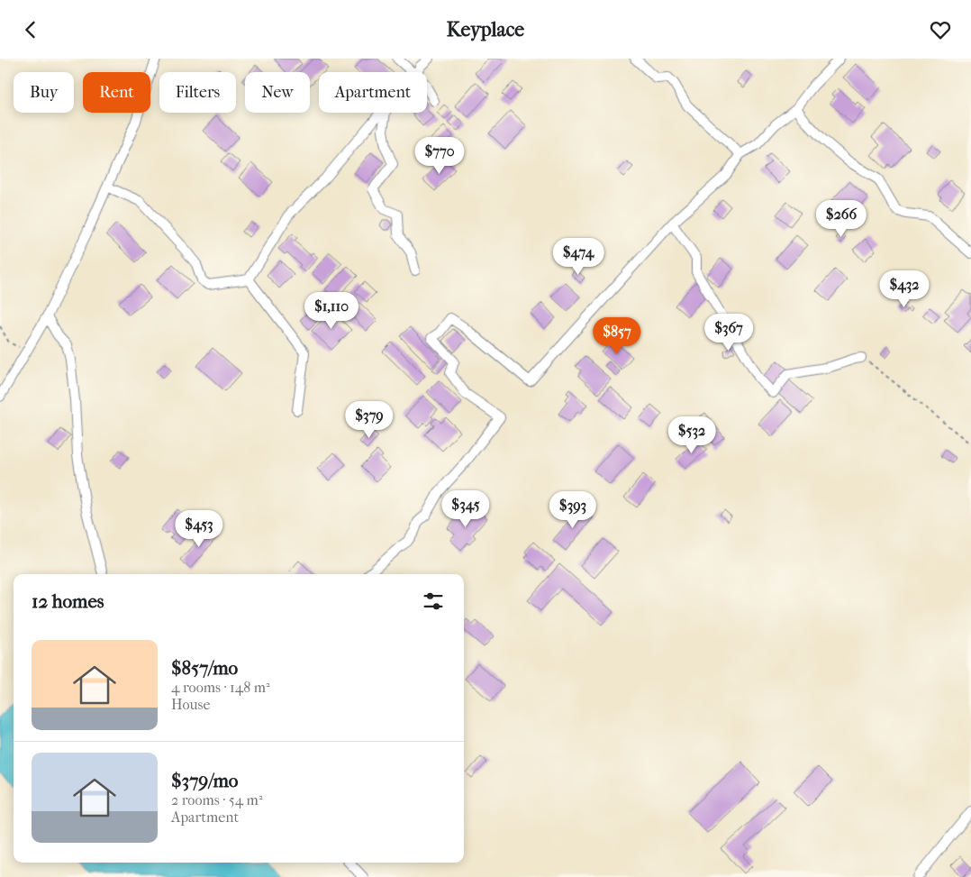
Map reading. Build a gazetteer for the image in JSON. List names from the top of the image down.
{
  "page": {
    "header": "Keyplace",
    "chip": [
      "Buy",
      "Rent",
      "Filters",
      "New",
      "Apartment"
    ],
    "price": [
      "$770",
      "$266",
      "$474",
      "$432",
      "$1,110",
      "$367",
      "$857",
      "$379",
      "$532",
      "$345",
      "$393",
      "$453"
    ],
    "heading": "12 homes",
    "list": [
      {
        "name": "$857/mo",
        "note": "4 rooms · 148 m² · House"
      },
      {
        "name": "$379/mo",
        "note": "2 rooms · 54 m² · Apartment"
      }
    ]
  }
}
